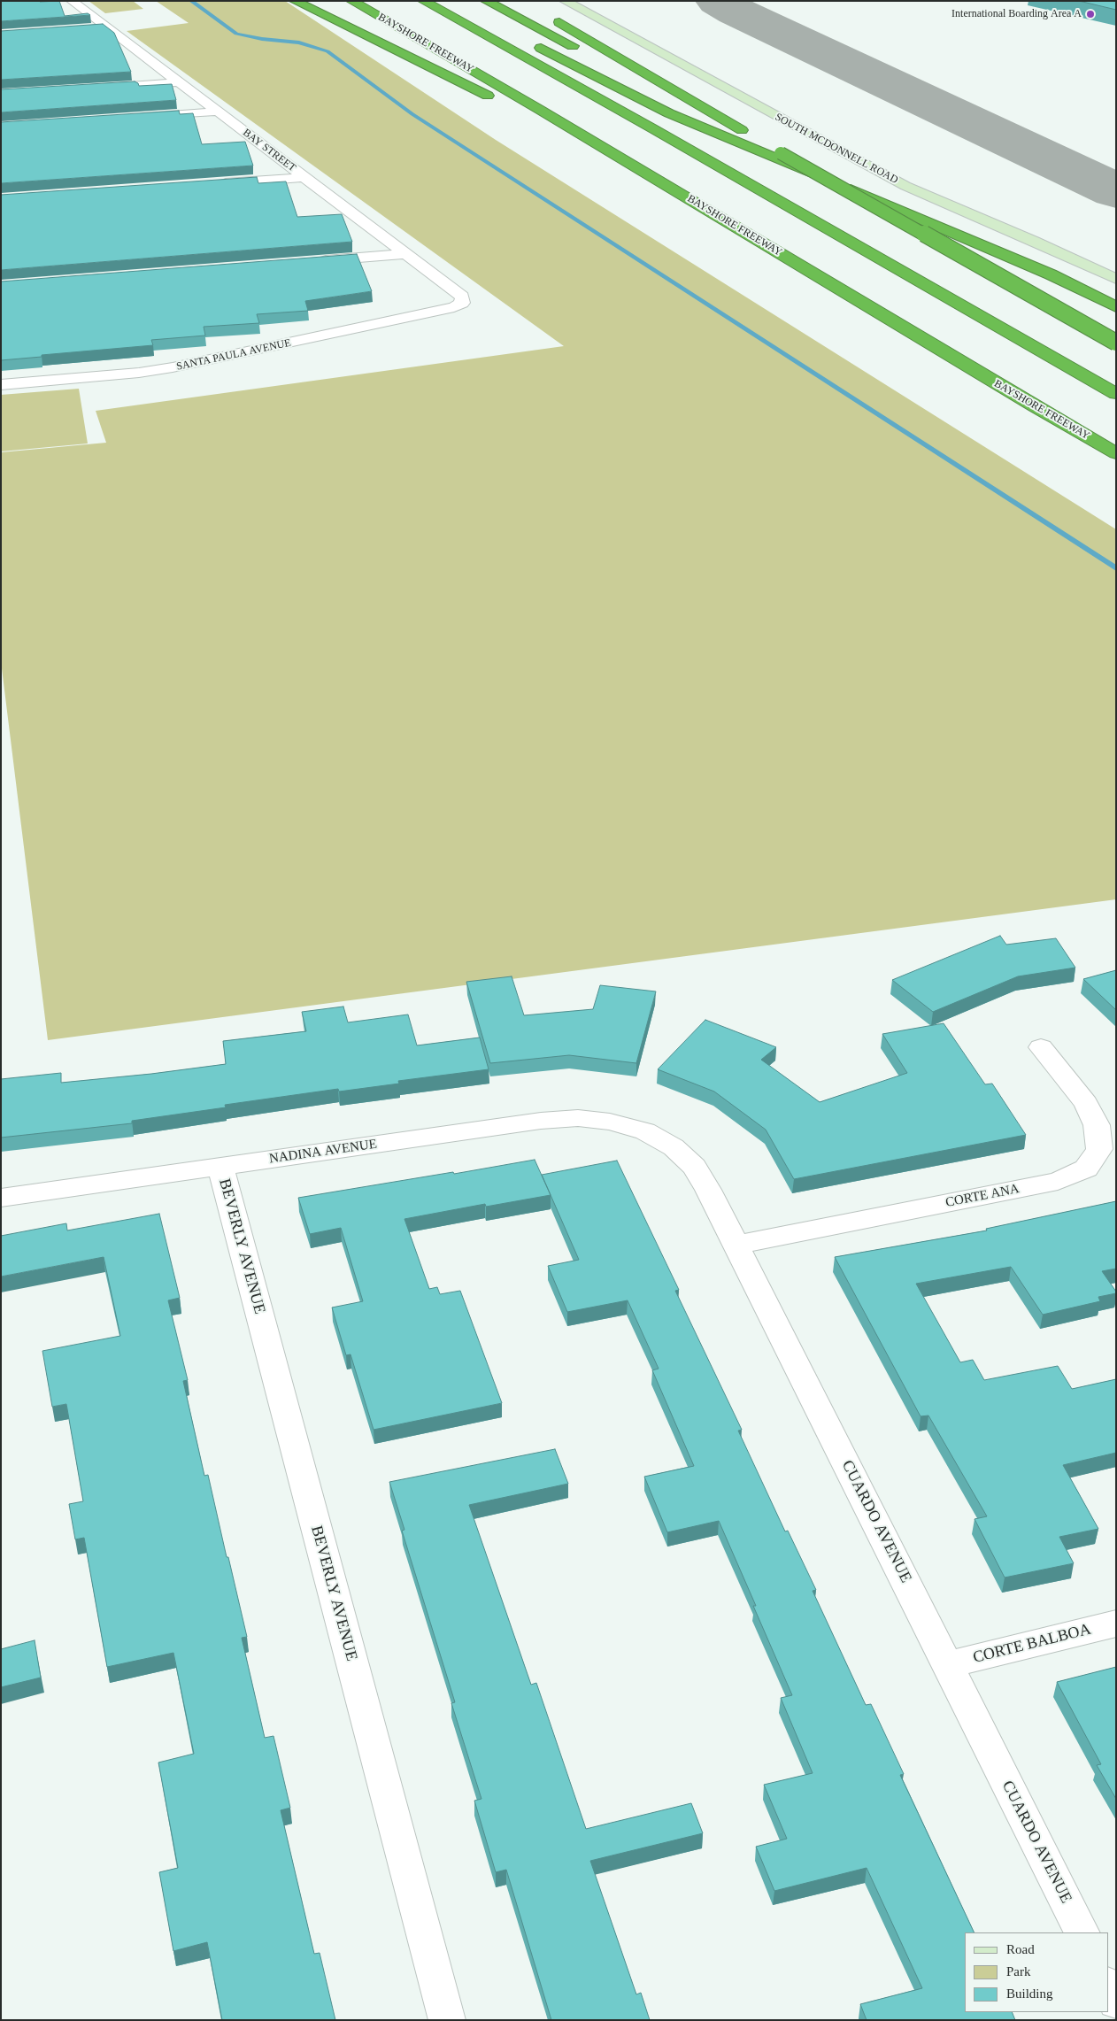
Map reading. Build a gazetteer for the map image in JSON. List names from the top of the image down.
{
  "streets": {
    "highway": ["BAYSHORE FREEWAY"],
    "street": [
      "SOUTH MCDONNELL ROAD",
      "BAY STREET",
      "SANTA PAULA AVENUE",
      "NADINA AVENUE",
      "CORTE ANA",
      "BEVERLY AVENUE",
      "CUARDO AVENUE",
      "CORTE BALBOA"
    ]
  },
  "crossings": [
    ["BAY STREET", "SANTA PAULA AVENUE"],
    ["NADINA AVENUE", "BEVERLY AVENUE"],
    ["NADINA AVENUE", "CUARDO AVENUE"],
    ["CORTE ANA", "CUARDO AVENUE"],
    ["CUARDO AVENUE", "CORTE BALBOA"]
  ],
  "places": ["International Boarding Area A"],
  "legend": ["Road", "Park", "Building"]
}
